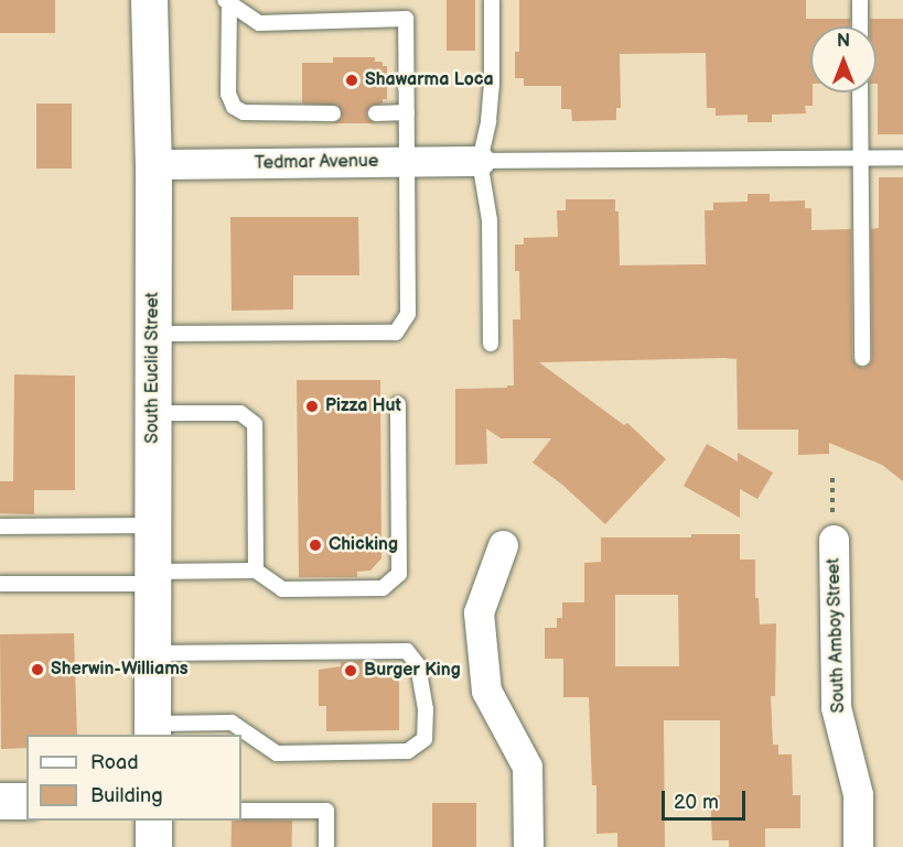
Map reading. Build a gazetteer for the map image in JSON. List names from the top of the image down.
{
  "streets": {
    "main road": ["South Euclid Street"],
    "street": ["Tedmar Avenue", "South Amboy Street"]
  },
  "crossings": [
    ["Tedmar Avenue", "South Euclid Street"]
  ],
  "places": [
    "Shawarma Loca",
    "Pizza Hut",
    "Chicking",
    "Sherwin-Williams",
    "Burger King"
  ],
  "legend": ["Road", "Building"],
  "scale_bar": "20 m",
  "north": "top"
}
